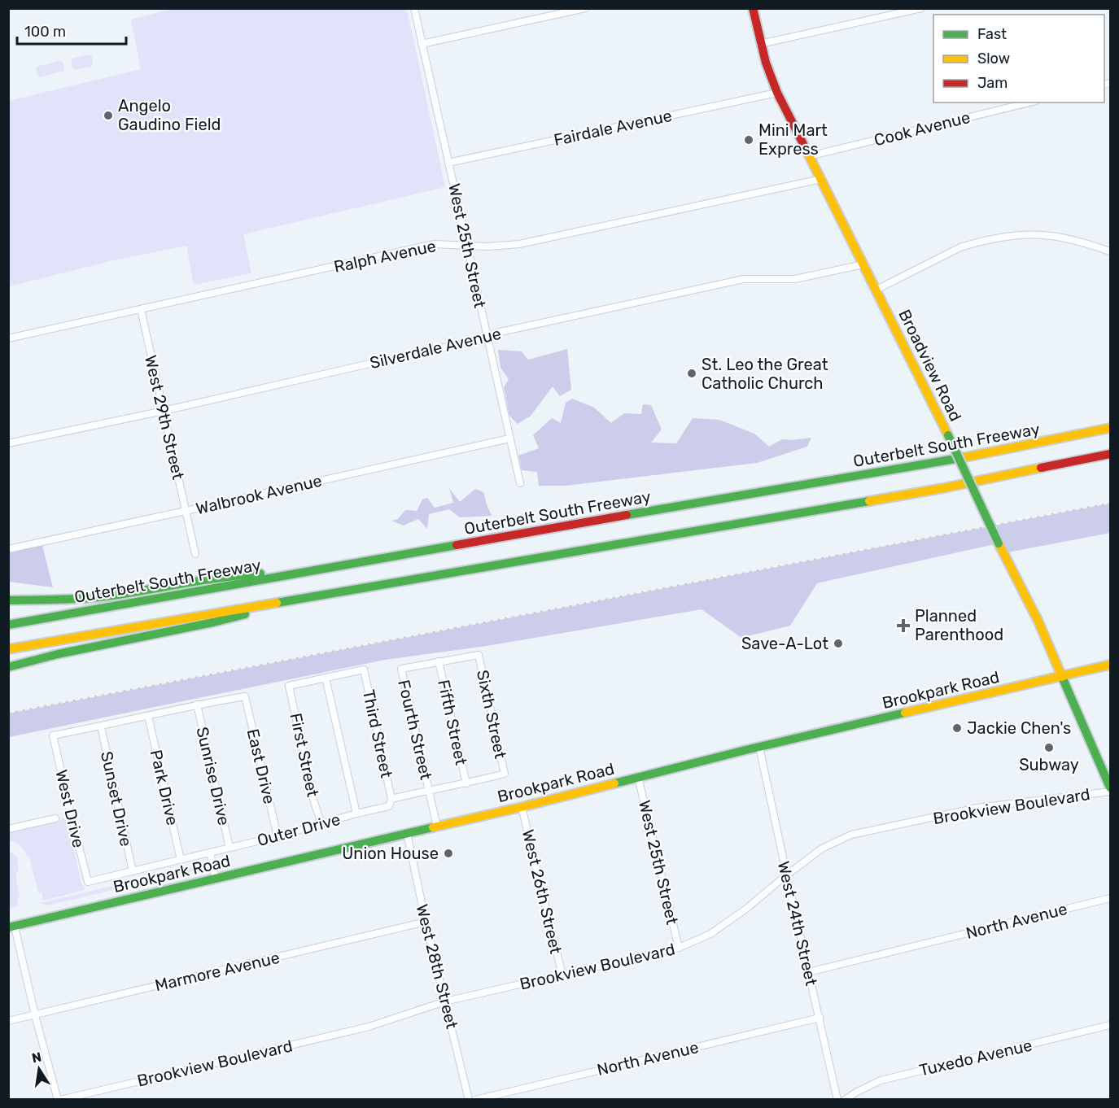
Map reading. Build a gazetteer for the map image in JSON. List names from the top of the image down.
{
  "streets": {
    "main road": ["Broadview Road", "Outerbelt South Freeway", "Brookpark Road"],
    "street": [
      "Fairdale Avenue",
      "Cook Avenue",
      "West 25th Street",
      "Ralph Avenue",
      "Silverdale Avenue",
      "West 29th Street",
      "Walbrook Avenue",
      "Sixth Street",
      "Fifth Street",
      "Fourth Street",
      "Third Street",
      "First Street",
      "East Drive",
      "Sunrise Drive",
      "Park Drive",
      "Sunset Drive",
      "Brookview Boulevard",
      "West Drive",
      "Outer Drive",
      "West 26th Street",
      "North Avenue",
      "West 24th Street",
      "West 28th Street",
      "Marmore Avenue",
      "Tuxedo Avenue"
    ]
  },
  "crossings": [
    ["Fairdale Avenue", "West 25th Street"],
    ["Fairdale Avenue", "Broadview Road"],
    ["Cook Avenue", "Broadview Road"],
    ["West 25th Street", "Ralph Avenue"],
    ["West 25th Street", "Silverdale Avenue"],
    ["West 25th Street", "Walbrook Avenue"],
    ["West 25th Street", "Brookpark Road"],
    ["West 25th Street", "Brookview Boulevard"],
    ["Ralph Avenue", "Broadview Road"],
    ["Ralph Avenue", "West 29th Street"],
    ["Silverdale Avenue", "Broadview Road"],
    ["Silverdale Avenue", "West 29th Street"],
    ["Broadview Road", "Brookpark Road"],
    ["Broadview Road", "Brookview Boulevard"],
    ["West 29th Street", "Walbrook Avenue"],
    ["Brookpark Road", "Fourth Street"],
    ["Brookpark Road", "West 26th Street"],
    ["Brookpark Road", "West 24th Street"],
    ["Brookpark Road", "West 28th Street"],
    ["Sixth Street", "Fifth Street"],
    ["Sixth Street", "Fourth Street"],
    ["Sixth Street", "Outer Drive"],
    ["Fifth Street", "Fourth Street"],
    ["Fifth Street", "Outer Drive"],
    ["Fourth Street", "Outer Drive"],
    ["Third Street", "First Street"],
    ["Third Street", "Outer Drive"],
    ["First Street", "Outer Drive"],
    ["East Drive", "Sunrise Drive"],
    ["East Drive", "Outer Drive"],
    ["Sunrise Drive", "Outer Drive"],
    ["Park Drive", "Outer Drive"],
    ["Sunset Drive", "West Drive"],
    ["Sunset Drive", "Outer Drive"],
    ["Brookview Boulevard", "West 26th Street"],
    ["Brookview Boulevard", "West 24th Street"],
    ["Brookview Boulevard", "West 28th Street"],
    ["West Drive", "Outer Drive"],
    ["North Avenue", "West 24th Street"],
    ["West 28th Street", "Marmore Avenue"]
  ],
  "places": {
    "other": [
      "Angelo Gaudino Field",
      "Mini Mart Express",
      "St. Leo the Great Catholic Church",
      "Save-A-Lot",
      "Jackie Chen's",
      "Subway",
      "Union House"
    ],
    "health": ["Planned Parenthood"]
  },
  "legend": ["Fast", "Slow", "Jam"],
  "scale_bar": "100 m",
  "north": "top"
}
